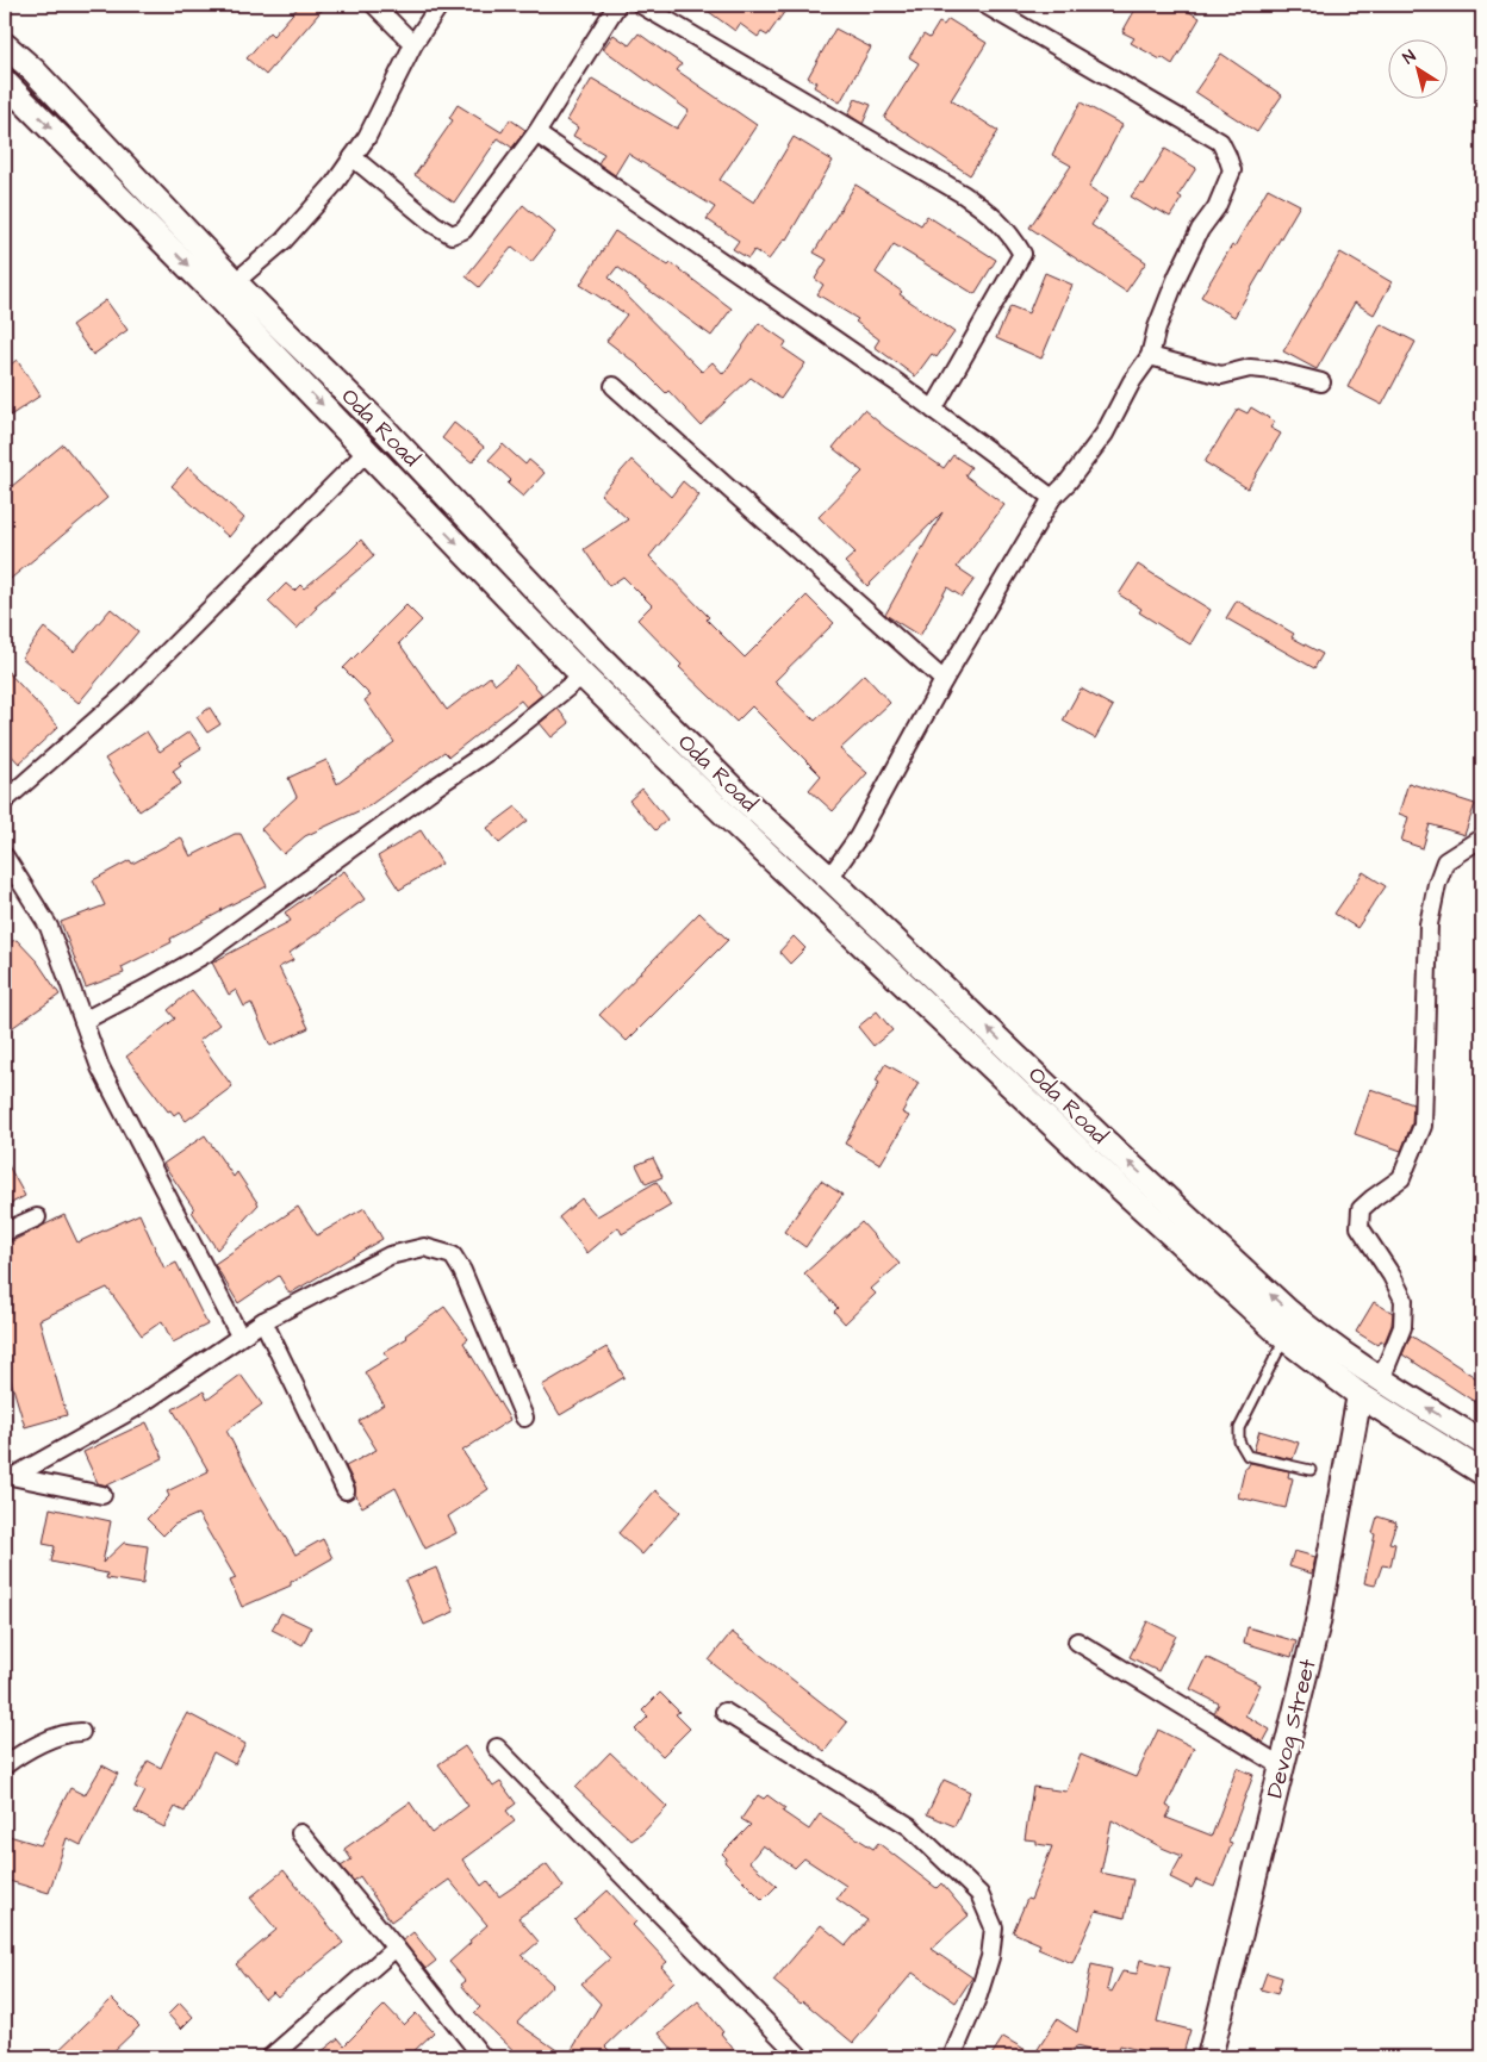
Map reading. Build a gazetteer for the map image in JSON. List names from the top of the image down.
{
  "streets": {
    "street": ["Oda Road", "Devog Street"]
  },
  "crossings": [
    ["Oda Road", "Devog Street"]
  ],
  "north": "top left"
}
